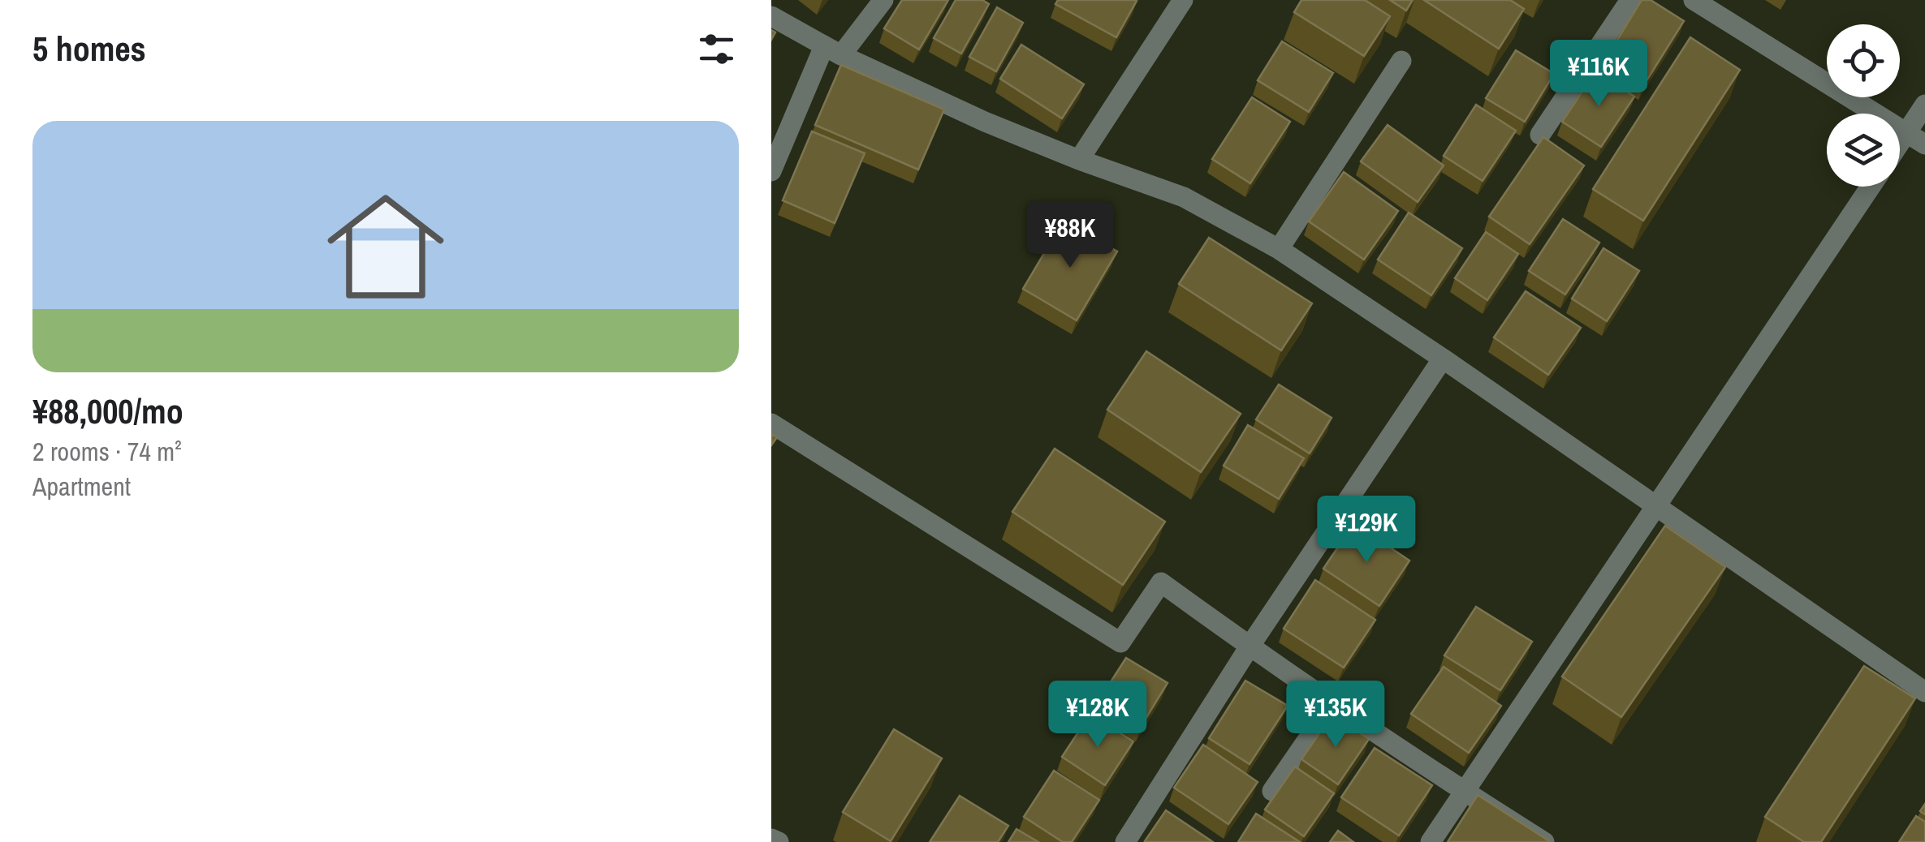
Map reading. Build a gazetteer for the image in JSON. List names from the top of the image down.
{
  "page": {
    "heading": "5 homes",
    "price": [
      "¥116K",
      "¥88K",
      "¥129K",
      "¥128K",
      "¥135K"
    ],
    "list": [
      {
        "name": "¥88,000/mo",
        "note": "2 rooms · 74 m² · Apartment"
      }
    ]
  }
}
